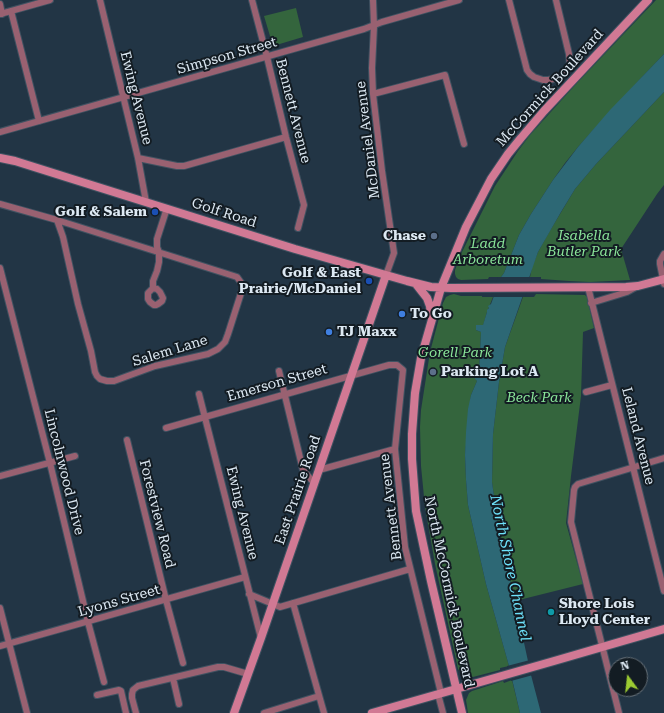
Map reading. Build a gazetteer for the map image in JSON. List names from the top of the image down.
{
  "streets": {
    "main road": [
      "McCormick Boulevard",
      "Golf Road",
      "East Prairie Road",
      "North McCormick Boulevard"
    ],
    "street": [
      "Simpson Street",
      "Ewing Avenue",
      "Bennett Avenue",
      "McDaniel Avenue",
      "Salem Lane",
      "Emerson Street",
      "Leland Avenue",
      "Lincolnwood Drive",
      "Forestview Road",
      "Lyons Street"
    ]
  },
  "crossings": [
    ["Simpson Street", "Ewing Avenue"],
    ["Simpson Street", "Bennett Avenue"],
    ["Simpson Street", "McDaniel Avenue"],
    ["McCormick Boulevard", "Golf Road"],
    ["McCormick Boulevard", "North McCormick Boulevard"],
    ["Ewing Avenue", "Golf Road"],
    ["Ewing Avenue", "Emerson Street"],
    ["Ewing Avenue", "East Prairie Road"],
    ["Ewing Avenue", "Lyons Street"],
    ["Bennett Avenue", "Emerson Street"],
    ["McDaniel Avenue", "Golf Road"],
    ["McDaniel Avenue", "East Prairie Road"],
    ["Golf Road", "East Prairie Road"],
    ["Golf Road", "North McCormick Boulevard"],
    ["Emerson Street", "East Prairie Road"],
    ["Lincolnwood Drive", "Lyons Street"],
    ["Forestview Road", "Lyons Street"]
  ],
  "water": ["North Shore Channel"],
  "parks": [
    "Isabella Butler Park",
    "Ladd Arboretum",
    "Gorell Park",
    "Beck Park"
  ],
  "places": [
    "Golf & Salem",
    "Chase",
    "Golf & East Prairie/McDaniel",
    "To Go",
    "TJ Maxx",
    "Parking Lot A",
    "Shore Lois Lloyd Center"
  ],
  "north": "top"
}
